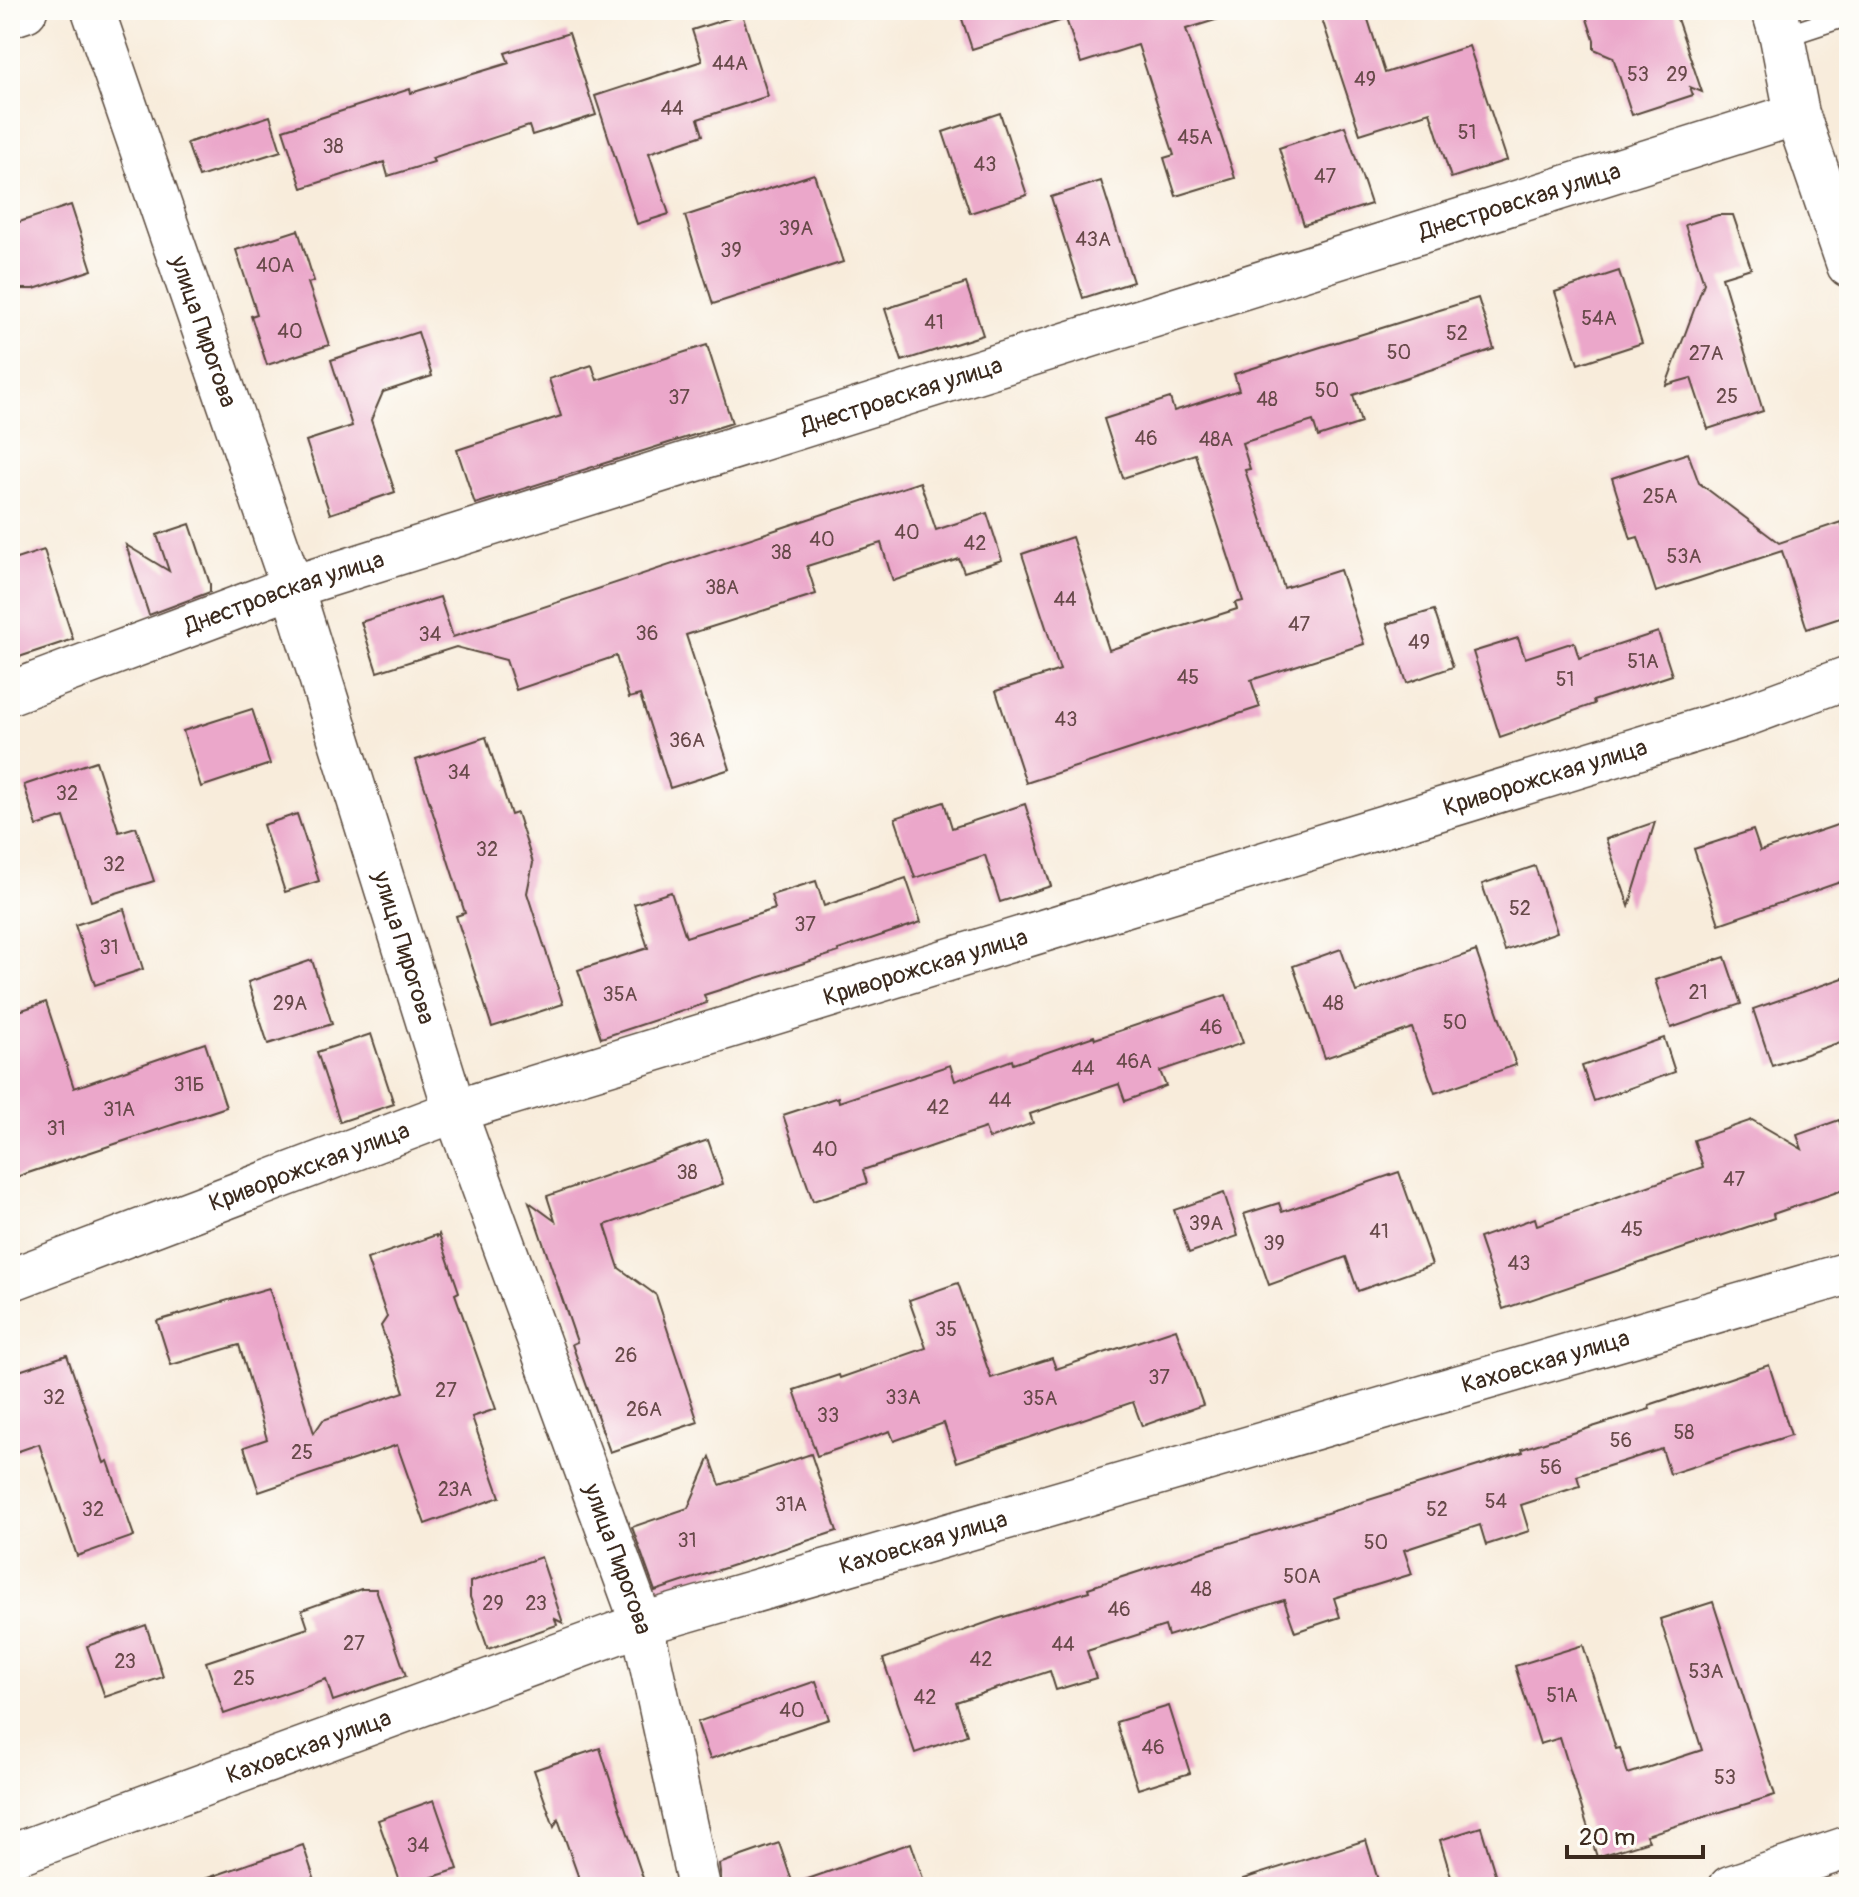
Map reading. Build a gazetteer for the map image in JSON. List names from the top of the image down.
{
  "streets": {
    "street": [
      "Днестровская улица",
      "улица Пирогова",
      "Криворожская улица",
      "Каховская улица"
    ]
  },
  "crossings": [
    ["Днестровская улица", "улица Пирогова"],
    ["улица Пирогова", "Криворожская улица"],
    ["улица Пирогова", "Каховская улица"]
  ],
  "house_numbers": [
    "44А",
    "53",
    "29",
    "49",
    "44",
    "51",
    "45А",
    "38",
    "43",
    "47",
    "39А",
    "43А",
    "39",
    "40А",
    "54А",
    "41",
    "40",
    "52",
    "50",
    "27А",
    "50",
    "25",
    "37",
    "48",
    "46",
    "48А",
    "25А",
    "40",
    "40",
    "42",
    "38",
    "53А",
    "38А",
    "44",
    "47",
    "36",
    "34",
    "49",
    "51А",
    "45",
    "51",
    "43",
    "36А",
    "34",
    "32",
    "32",
    "32",
    "52",
    "37",
    "31",
    "21",
    "35А",
    "29А",
    "48",
    "50",
    "46",
    "46А",
    "44",
    "31Б",
    "44",
    "42",
    "31А",
    "31",
    "40",
    "38",
    "47",
    "39А",
    "45",
    "41",
    "39",
    "43",
    "35",
    "26",
    "37",
    "27",
    "32",
    "33А",
    "35А",
    "26А",
    "33",
    "58",
    "56",
    "25",
    "56",
    "23А",
    "54",
    "31А",
    "32",
    "52",
    "31",
    "50",
    "50А",
    "48",
    "29",
    "23",
    "46",
    "27",
    "44",
    "42",
    "23",
    "53А",
    "25",
    "51А",
    "42",
    "40",
    "46",
    "53",
    "34"
  ],
  "scale_bar": "20 m"
}
